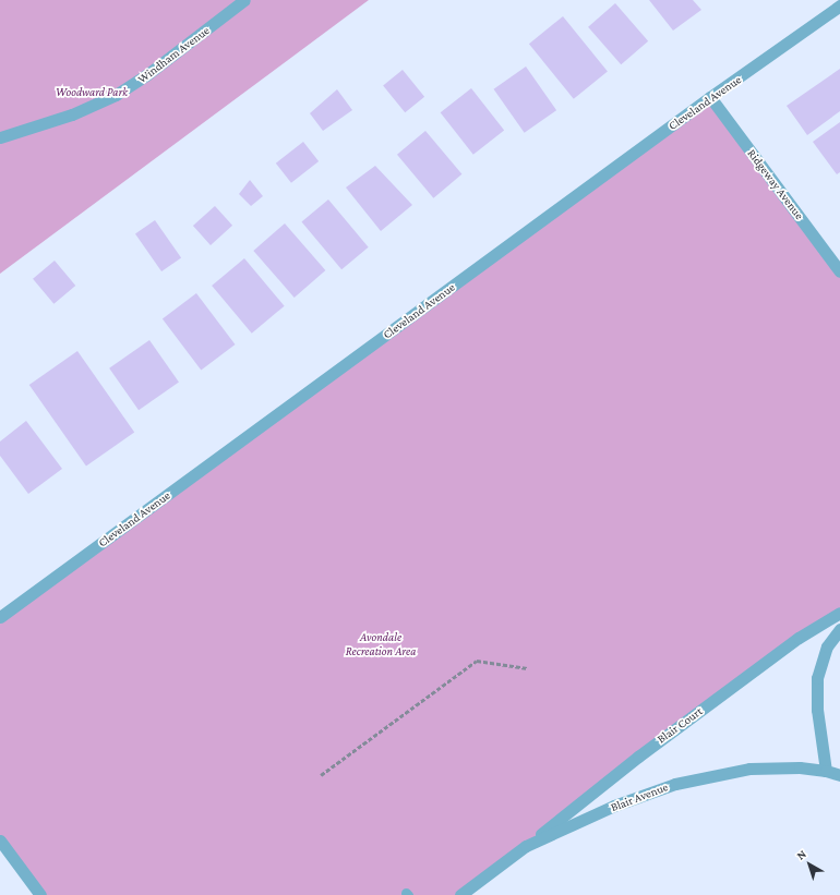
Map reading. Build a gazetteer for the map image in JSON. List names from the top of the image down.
{
  "streets": {
    "street": [
      "Windham Avenue",
      "Cleveland Avenue",
      "Ridgeway Avenue",
      "Blair Court",
      "Blair Avenue"
    ]
  },
  "crossings": [
    ["Cleveland Avenue", "Ridgeway Avenue"],
    ["Blair Court", "Blair Avenue"]
  ],
  "parks": ["Woodward Park", "Avondale Recreation Area"],
  "north": "top left"
}
